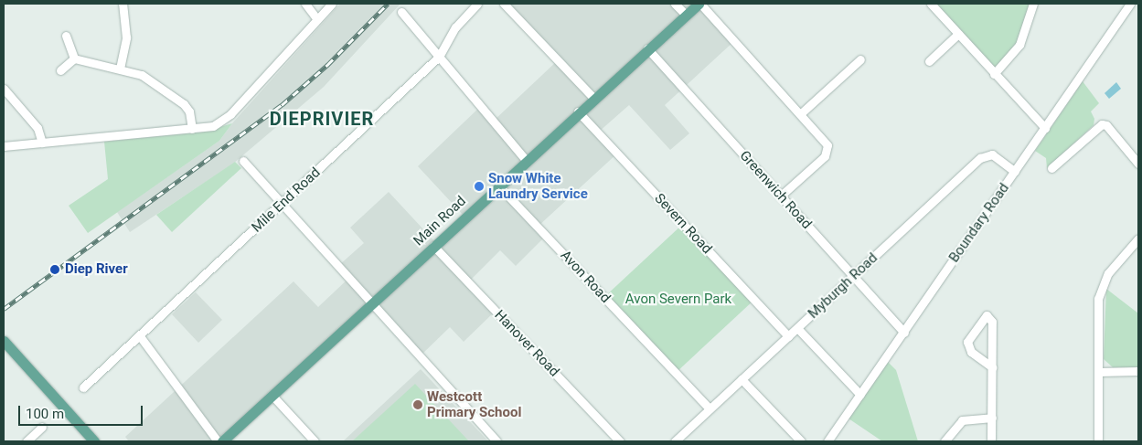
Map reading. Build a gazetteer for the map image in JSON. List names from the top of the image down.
{
  "streets": {
    "main road": ["Main Road"],
    "street": [
      "Greenwich Road",
      "Mile End Road",
      "Boundary Road",
      "Severn Road",
      "Avon Road",
      "Myburgh Road",
      "Hanover Road"
    ]
  },
  "crossings": [
    ["Greenwich Road", "Main Road"],
    ["Greenwich Road", "Boundary Road"],
    ["Greenwich Road", "Myburgh Road"],
    ["Main Road", "Severn Road"],
    ["Main Road", "Avon Road"],
    ["Main Road", "Hanover Road"],
    ["Boundary Road", "Myburgh Road"],
    ["Severn Road", "Myburgh Road"],
    ["Avon Road", "Myburgh Road"]
  ],
  "districts": ["DIEPRIVIER"],
  "parks": ["Avon Severn Park"],
  "places": ["Snow White Laundry Service", "Diep River", "Westcott Primary School"],
  "scale_bar": "100 m"
}
